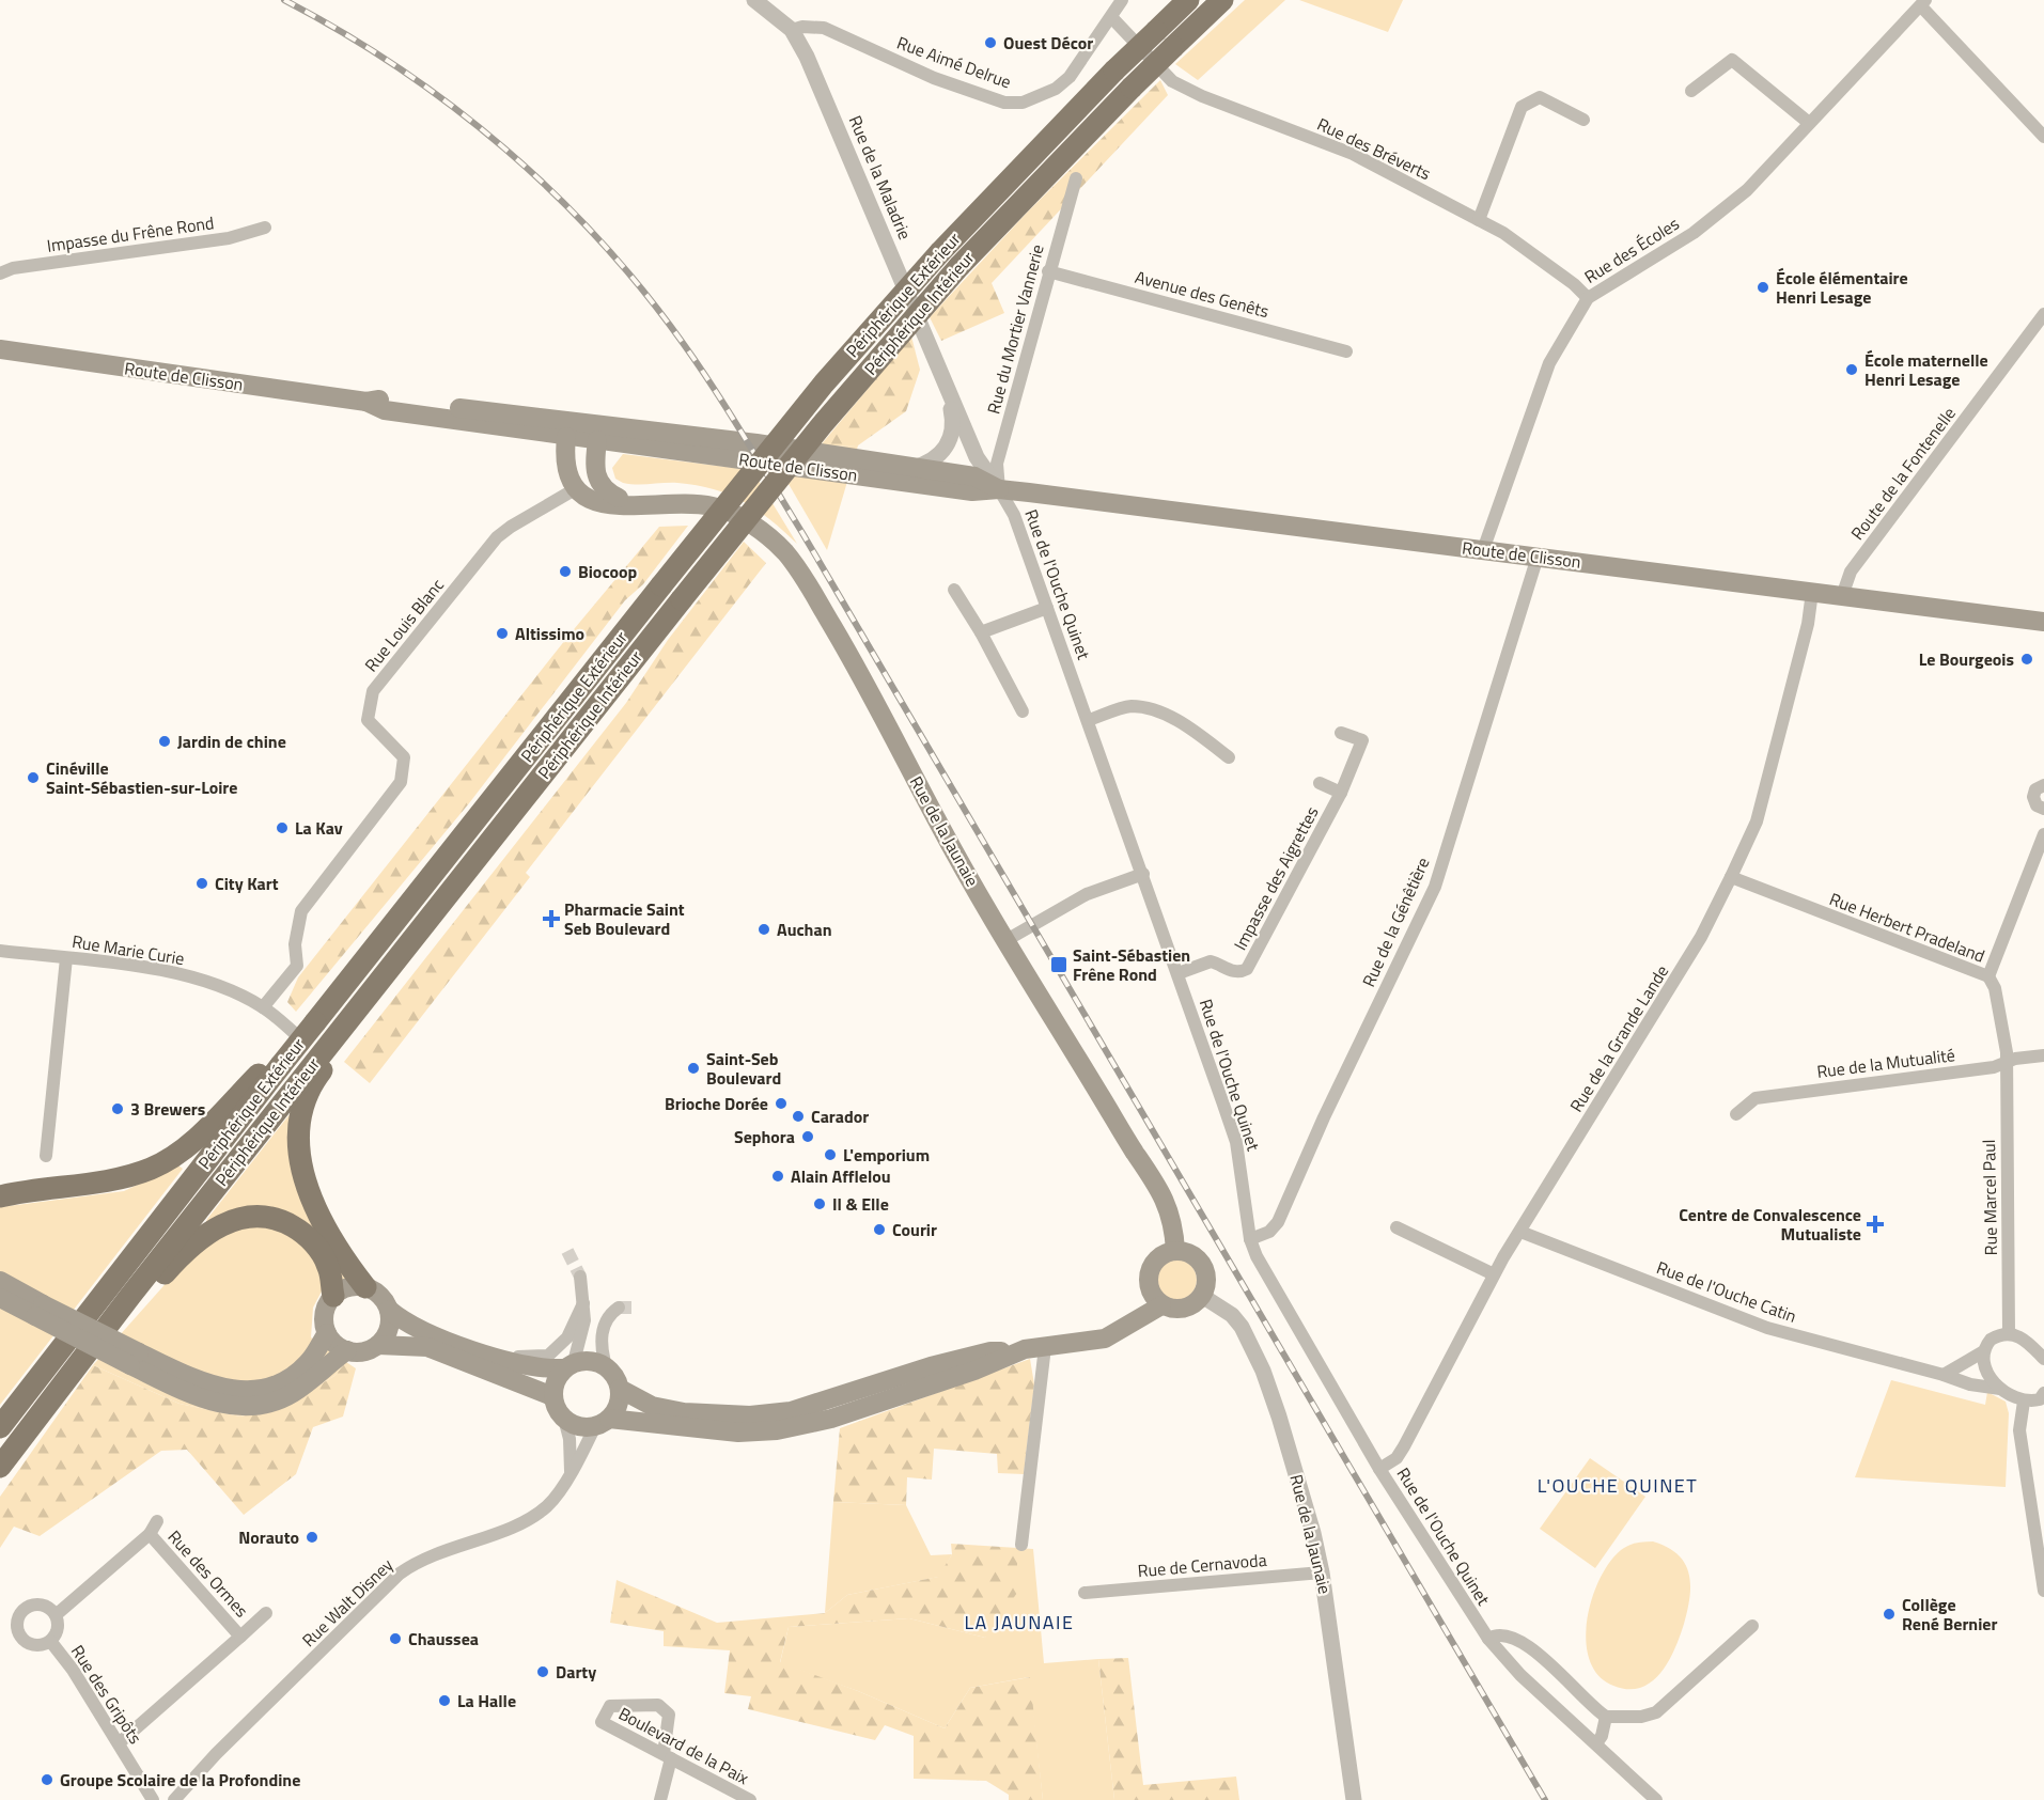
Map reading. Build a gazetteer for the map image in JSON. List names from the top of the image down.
{
  "streets": {
    "highway": ["Périphérique Extérieur", "Périphérique Intérieur"],
    "main road": ["Route de Clisson", "Rue de la Jaunaie"],
    "street": [
      "Rue Aimé Delrue",
      "Rue des Bréverts",
      "Rue de la Maladrie",
      "Impasse du Frêne Rond",
      "Rue des Écoles",
      "Avenue des Genêts",
      "Rue du Mortier Vannerie",
      "Route de la Fontenelle",
      "Rue de l'Ouche Quinet",
      "Rue Louis Blanc",
      "Impasse des Aigrettes",
      "Rue de la Génêtière",
      "Rue Herbert Pradeland",
      "Rue Marie Curie",
      "Rue de la Grande Lande",
      "Rue de la Mutualité",
      "Rue Marcel Paul",
      "Rue de l'Ouche Catin",
      "Rue de Cernavoda",
      "Rue des Ormes",
      "Rue Walt Disney",
      "Rue des Gripôts",
      "Boulevard de la Paix"
    ]
  },
  "crossings": [
    ["Rue Aimé Delrue", "Rue des Bréverts"],
    ["Rue Aimé Delrue", "Rue de la Maladrie"],
    ["Rue des Bréverts", "Rue des Écoles"],
    ["Rue de la Maladrie", "Rue du Mortier Vannerie"],
    ["Rue de la Maladrie", "Route de Clisson"],
    ["Rue de la Maladrie", "Rue de l'Ouche Quinet"],
    ["Rue des Écoles", "Route de Clisson"],
    ["Avenue des Genêts", "Rue du Mortier Vannerie"],
    ["Rue du Mortier Vannerie", "Route de Clisson"],
    ["Rue du Mortier Vannerie", "Rue de l'Ouche Quinet"],
    ["Route de Clisson", "Route de la Fontenelle"],
    ["Route de Clisson", "Rue de l'Ouche Quinet"],
    ["Route de Clisson", "Rue de la Jaunaie"],
    ["Route de Clisson", "Rue de la Génêtière"],
    ["Route de Clisson", "Rue de la Grande Lande"],
    ["Rue de l'Ouche Quinet", "Impasse des Aigrettes"],
    ["Rue de l'Ouche Quinet", "Rue de la Génêtière"],
    ["Rue de l'Ouche Quinet", "Rue de la Grande Lande"],
    ["Rue Louis Blanc", "Rue de la Jaunaie"],
    ["Rue Louis Blanc", "Rue Marie Curie"],
    ["Rue de la Jaunaie", "Rue de Cernavoda"],
    ["Rue Herbert Pradeland", "Rue de la Grande Lande"],
    ["Rue Herbert Pradeland", "Rue de la Mutualité"],
    ["Rue Herbert Pradeland", "Rue Marcel Paul"],
    ["Rue de la Grande Lande", "Rue de l'Ouche Catin"],
    ["Rue de la Mutualité", "Rue Marcel Paul"],
    ["Rue des Ormes", "Rue des Gripôts"]
  ],
  "districts": ["L'OUCHE QUINET", "LA JAUNAIE"],
  "places": {
    "other": [
      "Ouest Décor",
      "École élémentaire Henri Lesage",
      "École maternelle Henri Lesage",
      "Biocoop",
      "Altissimo",
      "Le Bourgeois",
      "Jardin de chine",
      "Cinéville Saint-Sébastien-sur-Loire",
      "La Kav",
      "City Kart",
      "Auchan",
      "Saint-Seb Boulevard",
      "Brioche Dorée",
      "3 Brewers",
      "Carador",
      "Sephora",
      "L'emporium",
      "Alain Afflelou",
      "Il & Elle",
      "Courir",
      "Norauto",
      "Collège René Bernier",
      "Chaussea",
      "Darty",
      "La Halle",
      "Groupe Scolaire de la Profondine"
    ],
    "health": ["Pharmacie Saint Seb Boulevard", "Centre de Convalescence Mutualiste"],
    "transit": ["Saint-Sébastien Frêne Rond"]
  }
}
